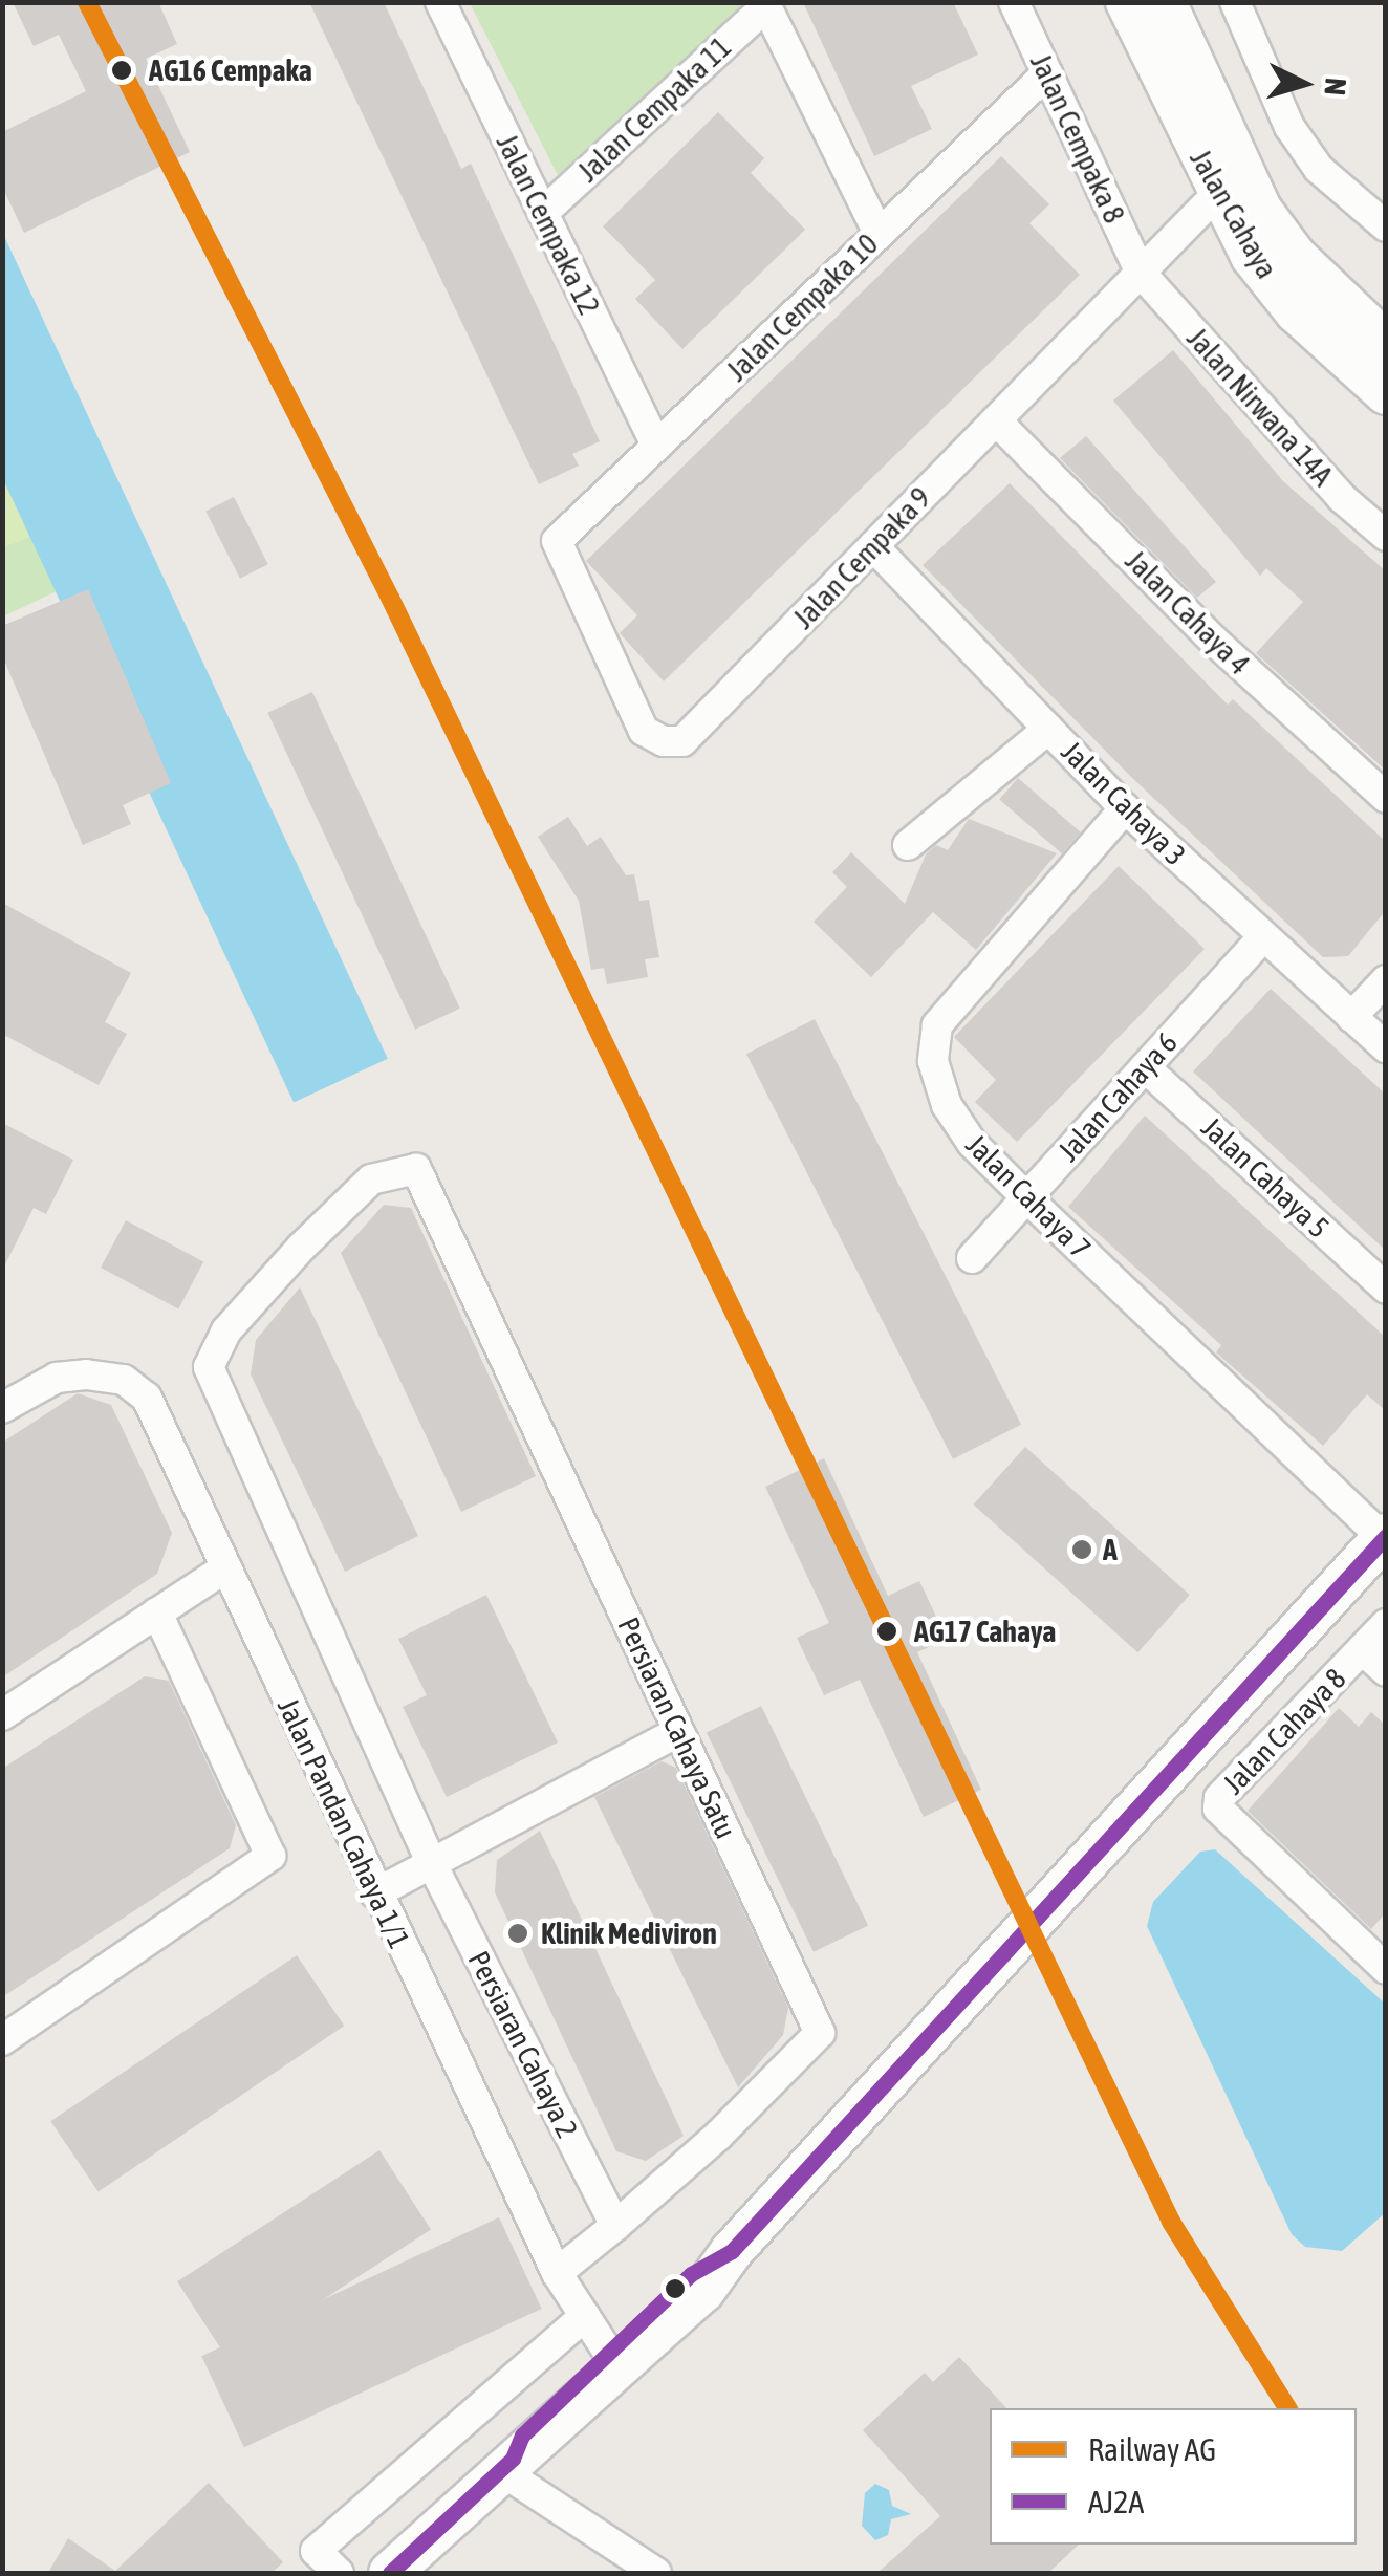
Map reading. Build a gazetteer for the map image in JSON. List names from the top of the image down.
{
  "streets": {
    "street": [
      "Jalan Cempaka 11",
      "Jalan Cempaka 8",
      "Jalan Cahaya",
      "Jalan Cempaka 12",
      "Jalan Cempaka 10",
      "Jalan Nirwana 14A",
      "Jalan Cempaka 9",
      "Jalan Cahaya 4",
      "Jalan Cahaya 3",
      "Jalan Cahaya 6",
      "Jalan Cahaya 5",
      "Jalan Cahaya 7",
      "Persiaran Cahaya Satu",
      "Jalan Cahaya 8",
      "Jalan Pandan Cahaya 1/1",
      "Persiaran Cahaya 2"
    ]
  },
  "crossings": [
    ["Jalan Cempaka 11", "Jalan Cempaka 12"],
    ["Jalan Cempaka 8", "Jalan Cempaka 10"],
    ["Jalan Cempaka 8", "Jalan Nirwana 14A"],
    ["Jalan Cempaka 8", "Jalan Cempaka 9"],
    ["Jalan Cahaya", "Jalan Cempaka 9"],
    ["Jalan Cempaka 12", "Jalan Cempaka 10"],
    ["Jalan Cempaka 10", "Jalan Cempaka 9"],
    ["Jalan Nirwana 14A", "Jalan Cempaka 9"],
    ["Jalan Cempaka 9", "Jalan Cahaya 4"],
    ["Jalan Cempaka 9", "Jalan Cahaya 3"],
    ["Jalan Cahaya 3", "Jalan Cahaya 6"],
    ["Jalan Cahaya 3", "Jalan Cahaya 7"],
    ["Jalan Cahaya 6", "Jalan Cahaya 5"],
    ["Jalan Cahaya 6", "Jalan Cahaya 7"],
    ["Persiaran Cahaya Satu", "Jalan Pandan Cahaya 1/1"],
    ["Persiaran Cahaya Satu", "Persiaran Cahaya 2"]
  ],
  "places": [
    "AG16 Cempaka",
    "A",
    "AG17 Cahaya",
    "Klinik Mediviron"
  ],
  "lines": ["rail line AG", "transit line AJ2A"],
  "legend": ["Railway AG", "AJ2A"],
  "north": "right"
}
